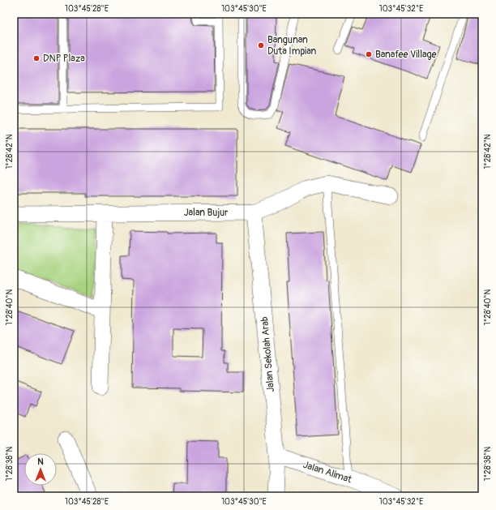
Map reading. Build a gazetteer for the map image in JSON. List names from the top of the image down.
{
  "streets": {
    "street": ["Jalan Bujur", "Jalan Sekolah Arab", "Jalan Alimat"]
  },
  "crossings": [
    ["Jalan Bujur", "Jalan Sekolah Arab"],
    ["Jalan Sekolah Arab", "Jalan Alimat"]
  ],
  "places": ["Bangunan Duta Impian", "Banafee Village", "DNP Plaza"],
  "north": "top",
  "coordinates": [
    "103°45'28\"E",
    "103°45'30\"E",
    "103°45'32\"E",
    "1°28'42\"N",
    "1°28'40\"N",
    "1°28'38\"N"
  ]
}
